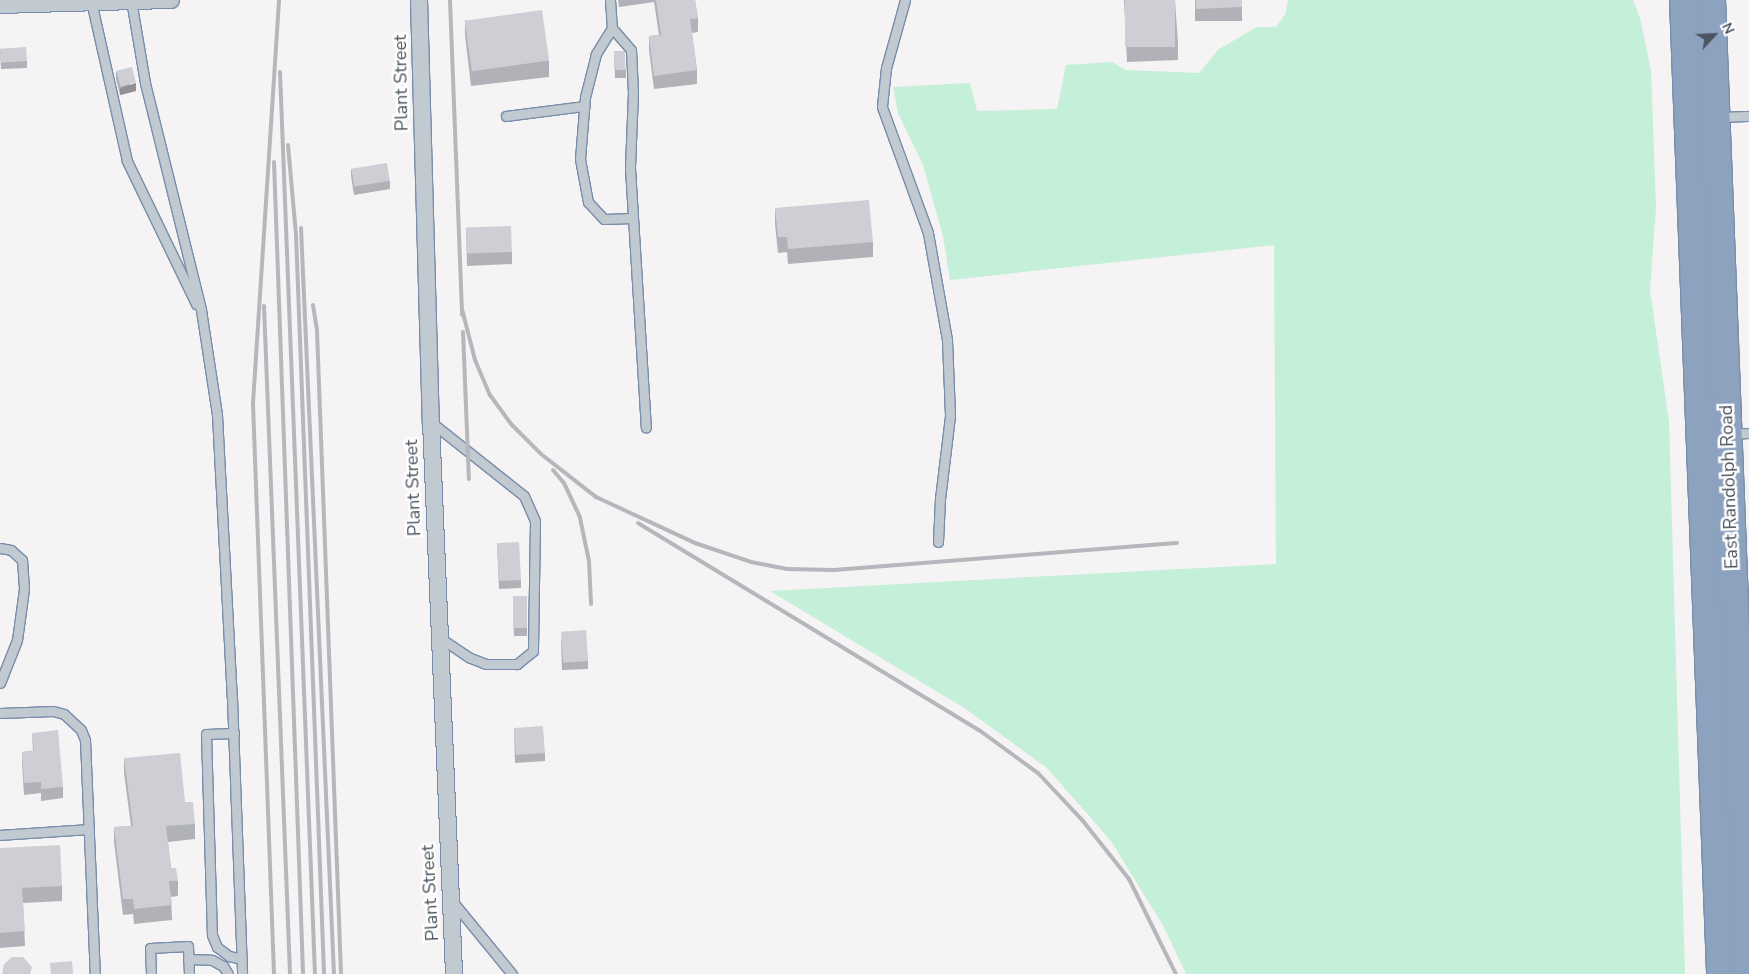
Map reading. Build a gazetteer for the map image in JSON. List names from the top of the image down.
{
  "streets": {
    "highway": ["East Randolph Road"],
    "street": ["Plant Street"]
  },
  "north": "top right"
}
